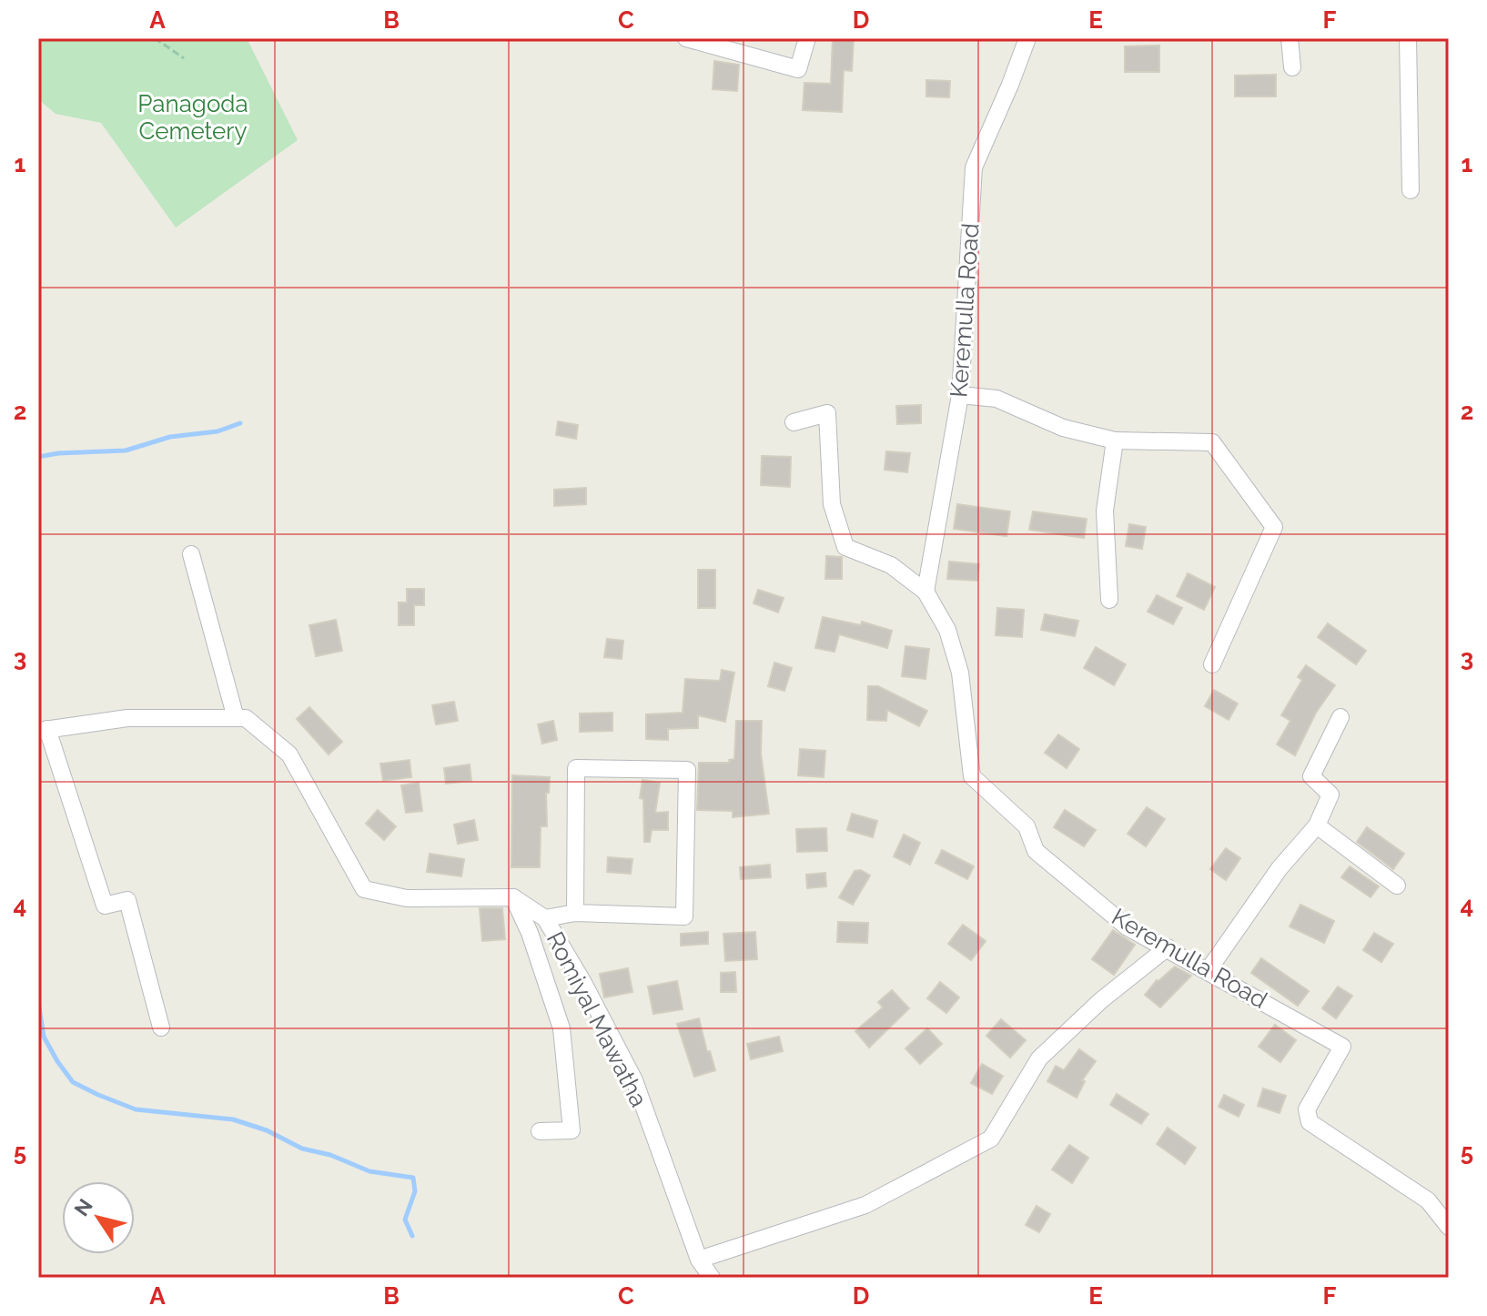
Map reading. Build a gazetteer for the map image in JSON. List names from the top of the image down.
{
  "streets": {
    "street": ["Keremulla Road", "Romiyal Mawatha"]
  },
  "parks": ["Panagoda Cemetery"],
  "north": "top left",
  "grid": {
    "columns": [
      "A",
      "B",
      "C",
      "D",
      "E",
      "F"
    ],
    "rows": [
      "1",
      "2",
      "3",
      "4",
      "5"
    ]
  }
}
